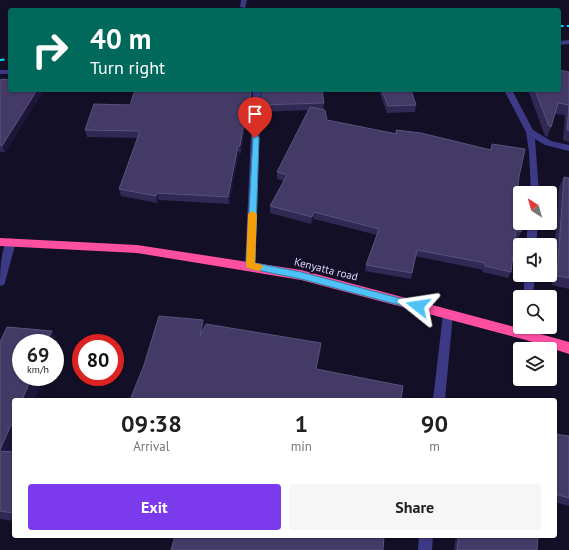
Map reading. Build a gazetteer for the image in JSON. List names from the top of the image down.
{
  "streets": {
    "highway": ["Kenyatta road"]
  },
  "north": "top left",
  "page": {
    "turn": ["40 m", "Turn right"],
    "speed": "69 km/h",
    "limit": "80",
    "eta": [
      "09:38",
      "Arrival",
      "1",
      "min",
      "90",
      "m"
    ],
    "buttons": ["Exit", "Share"]
  }
}
